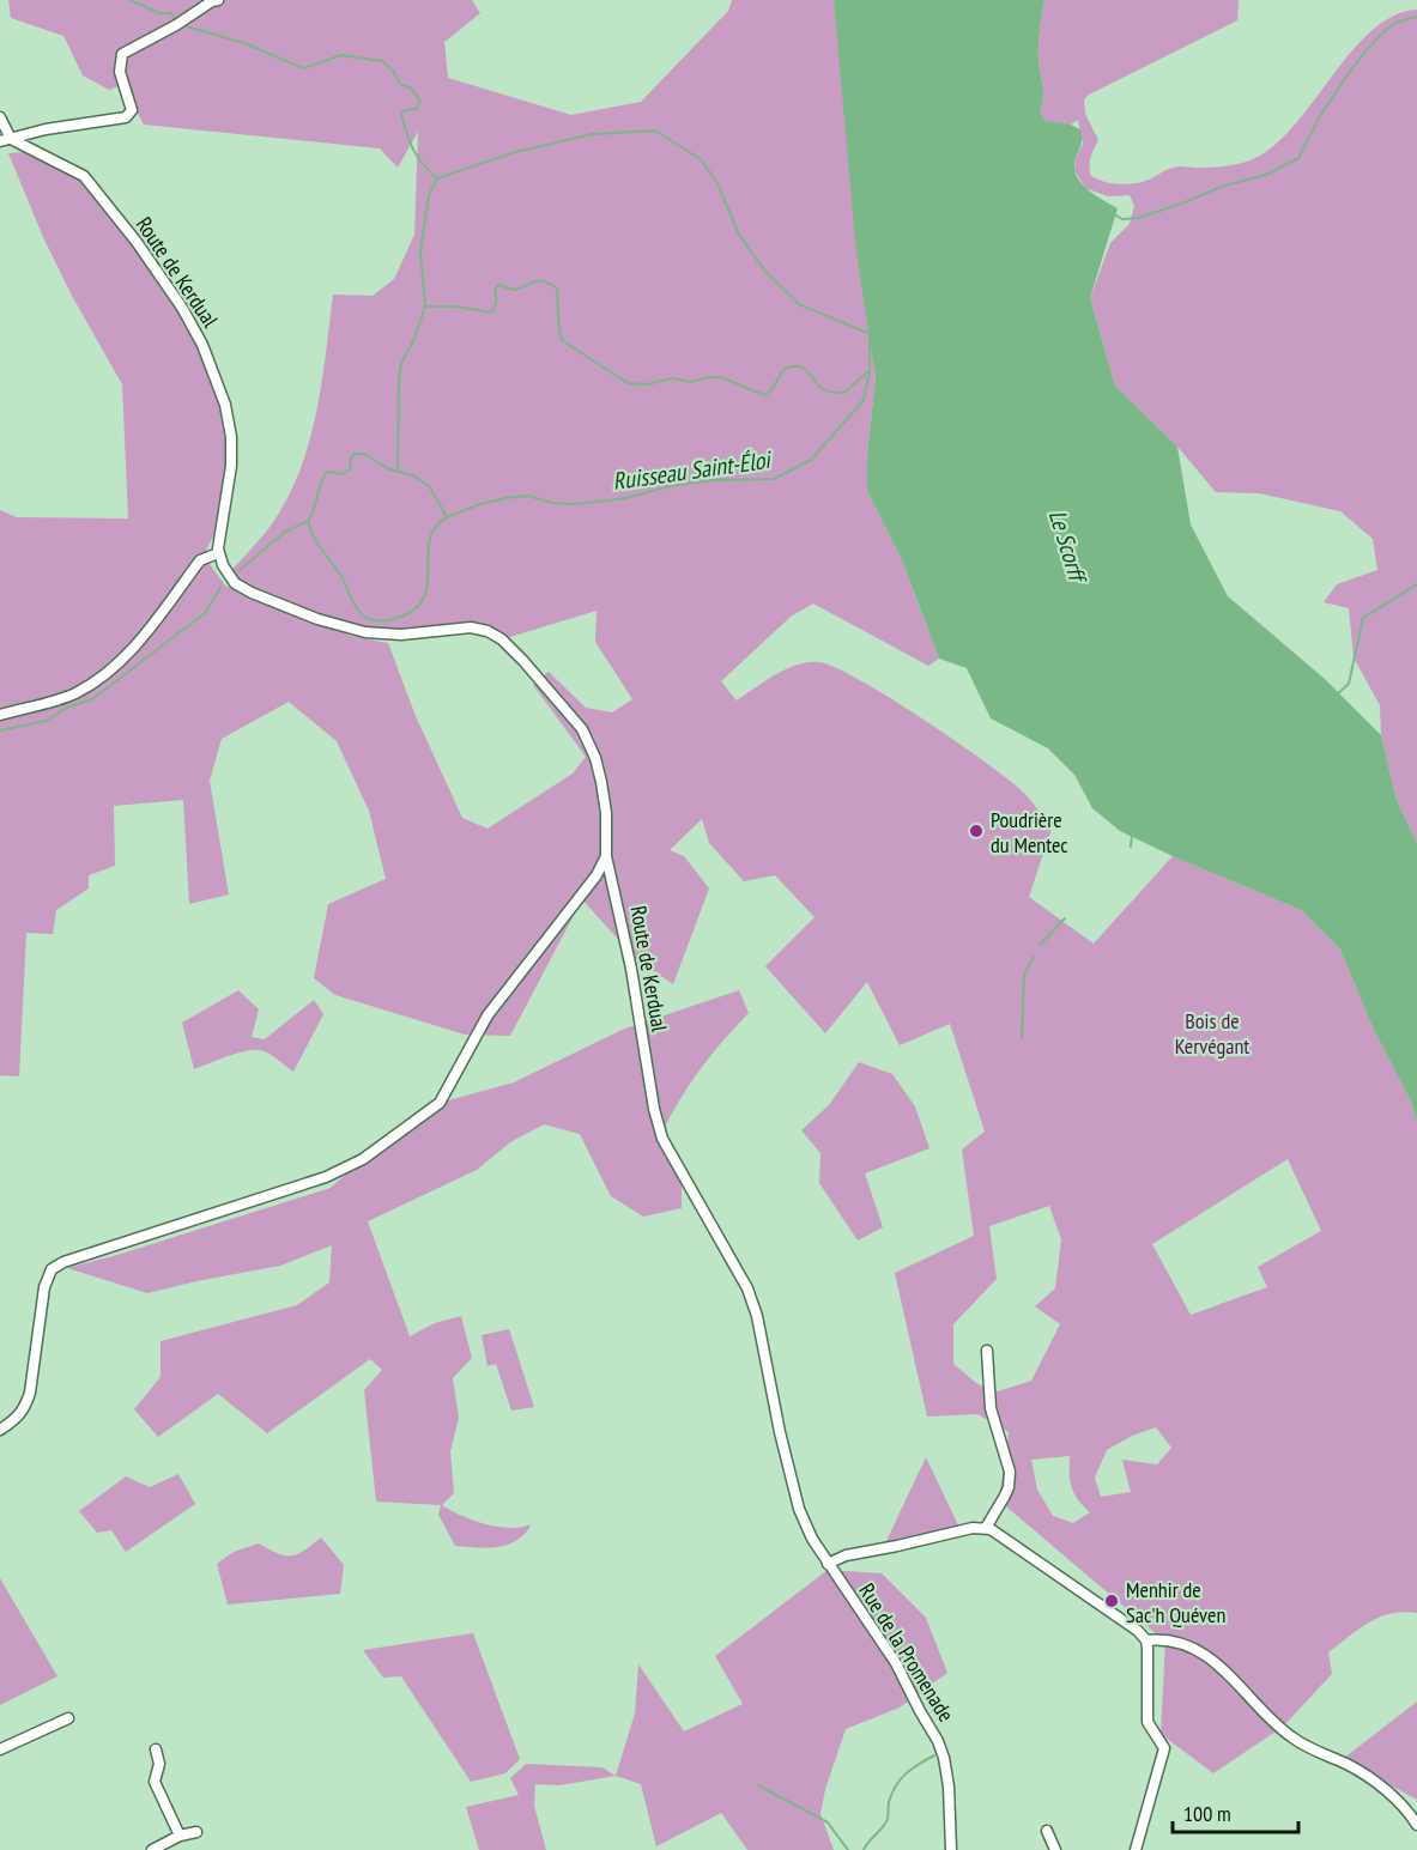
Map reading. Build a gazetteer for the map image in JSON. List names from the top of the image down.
{
  "streets": {
    "street": ["Route de Kerdual", "Rue de la Promenade"]
  },
  "crossings": [
    ["Route de Kerdual", "Rue de la Promenade"]
  ],
  "water": ["Ruisseau Saint-Éloi", "Le Scorff"],
  "parks": ["Bois de Kervégant"],
  "places": ["Poudrière du Mentec", "Menhir de Sac'h Quéven"],
  "scale_bar": "100 m"
}
